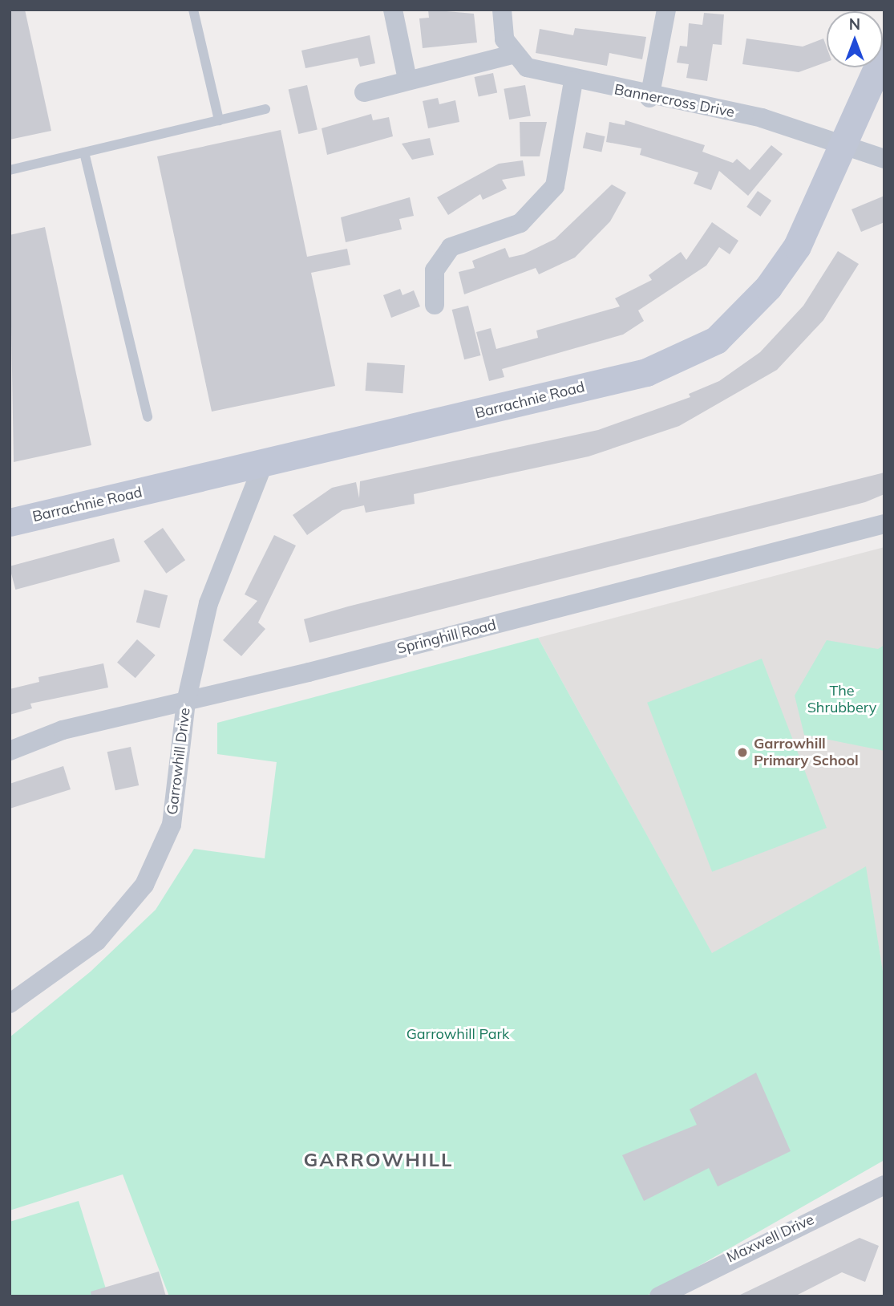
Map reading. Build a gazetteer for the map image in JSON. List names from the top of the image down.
{
  "streets": {
    "main road": ["Barrachnie Road"],
    "street": [
      "Bannercross Drive",
      "Springhill Road",
      "Garrowhill Drive",
      "Maxwell Drive"
    ]
  },
  "crossings": [
    ["Bannercross Drive", "Barrachnie Road"],
    ["Barrachnie Road", "Garrowhill Drive"],
    ["Springhill Road", "Garrowhill Drive"]
  ],
  "districts": ["GARROWHILL"],
  "parks": ["The Shrubbery", "Garrowhill Park"],
  "places": ["Garrowhill Primary School"],
  "north": "top"
}
